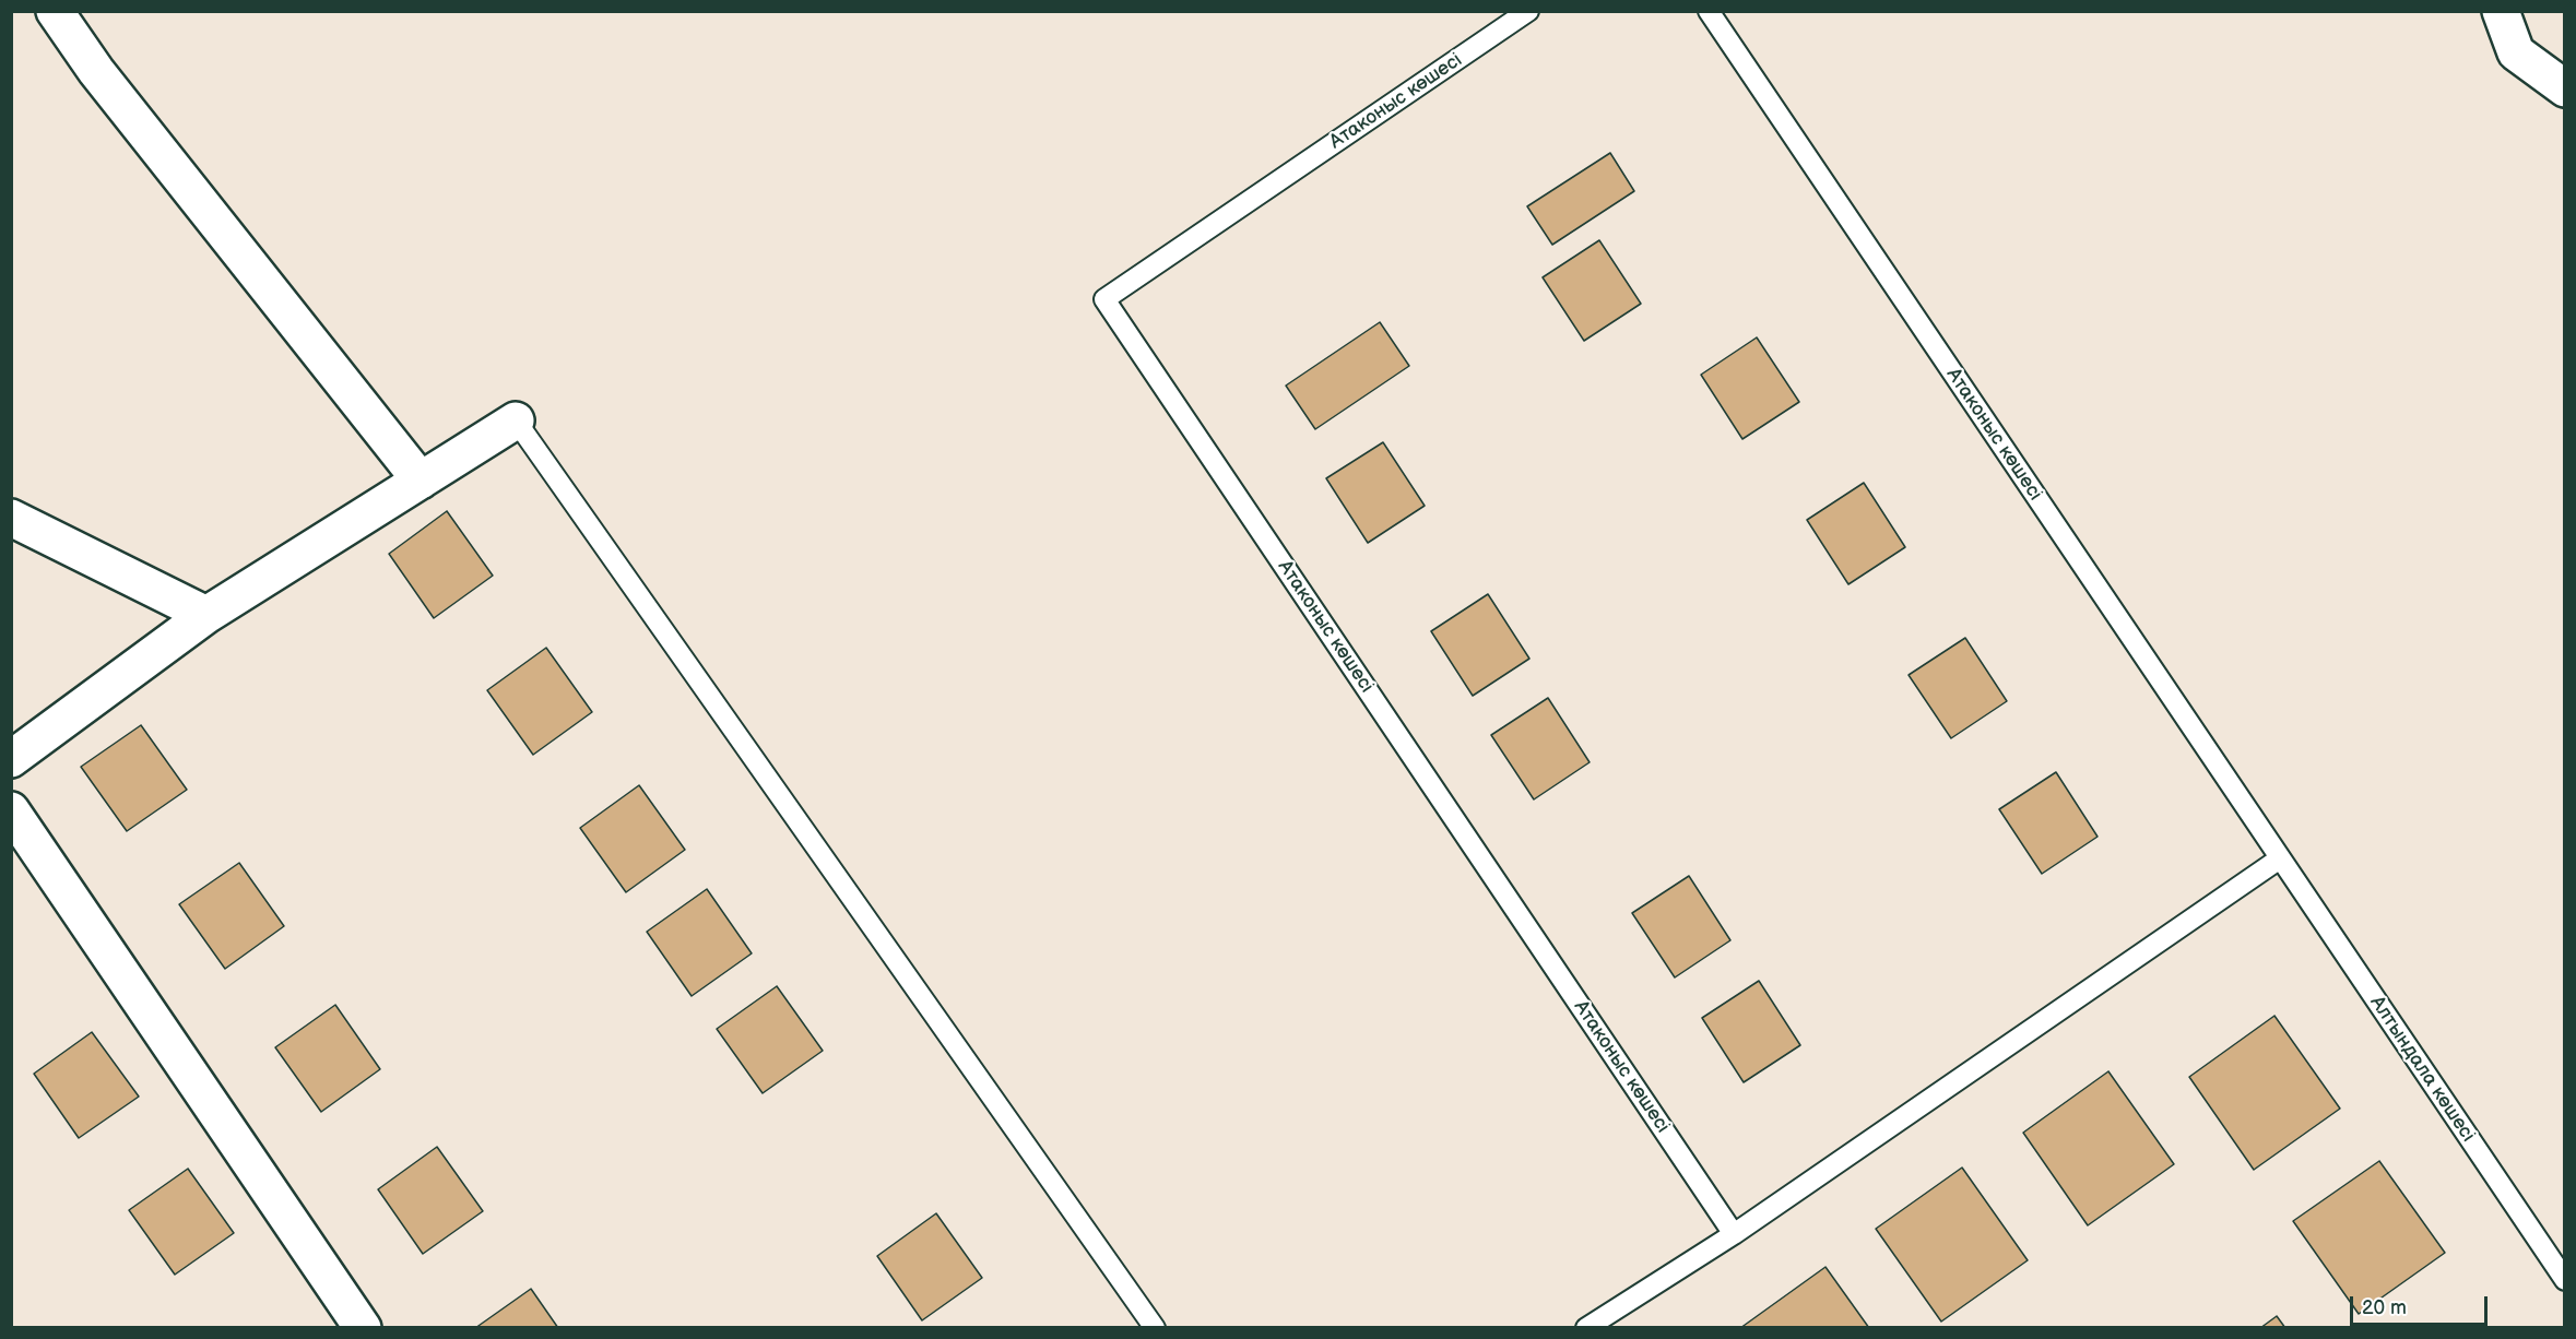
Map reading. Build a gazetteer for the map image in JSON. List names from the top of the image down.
{
  "streets": {
    "lane": ["Атаконыс көшесі", "Алтындала көшесі"]
  },
  "crossings": [
    ["Атаконыс көшесі", "Алтындала көшесі"]
  ],
  "scale_bar": "20 m"
}
